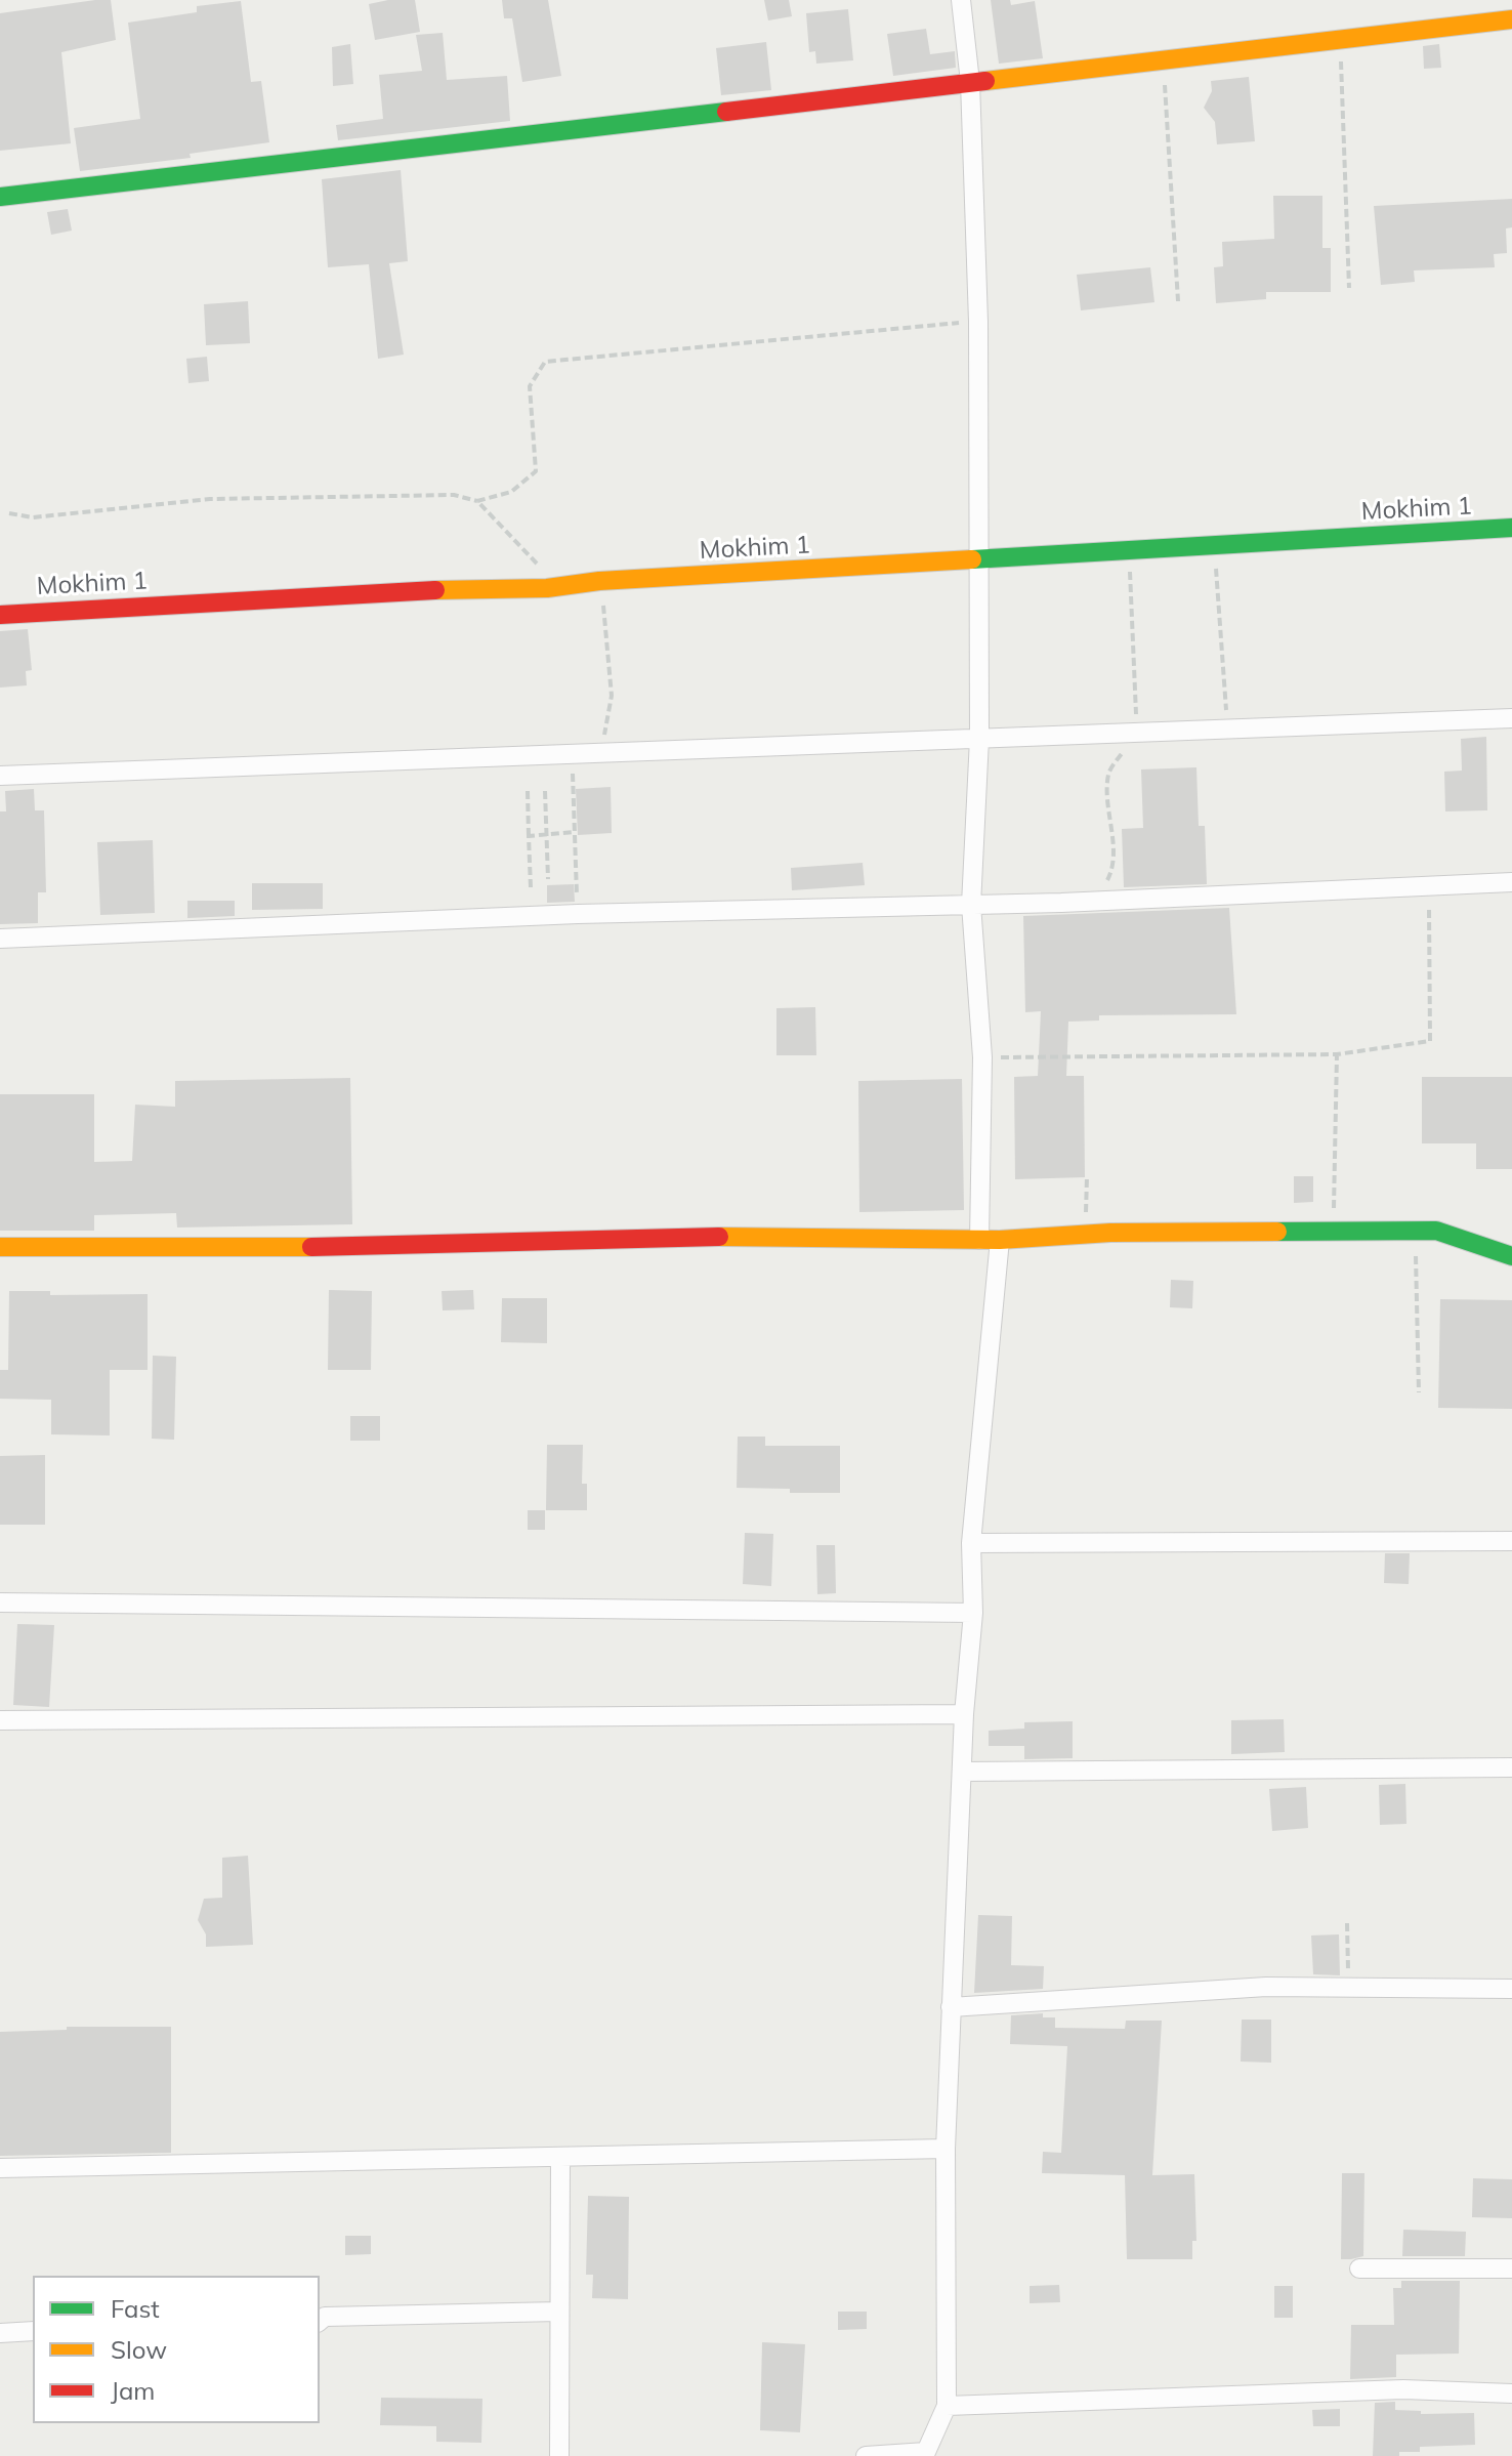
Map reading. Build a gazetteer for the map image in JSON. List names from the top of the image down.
{
  "streets": {
    "street": ["Mokhim 1"]
  },
  "legend": ["Fast", "Slow", "Jam"]
}
